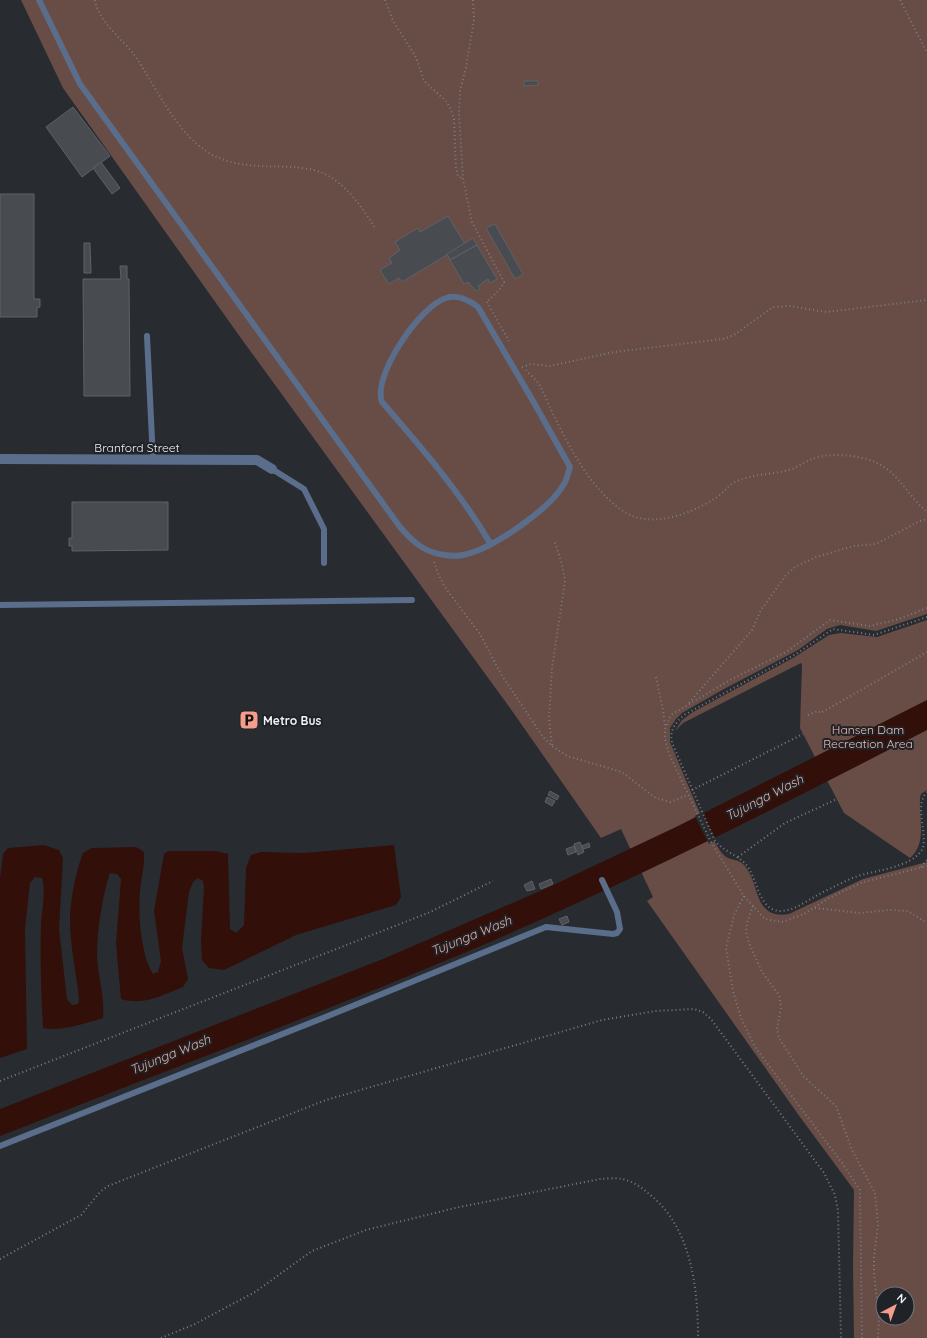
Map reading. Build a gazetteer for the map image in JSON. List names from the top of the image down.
{
  "streets": {
    "street": ["Branford Street"]
  },
  "water": ["Tujunga Wash"],
  "parks": ["Hansen Dam Recreation Area"],
  "places": {
    "parking": ["Metro Bus"]
  },
  "north": "top right"
}
